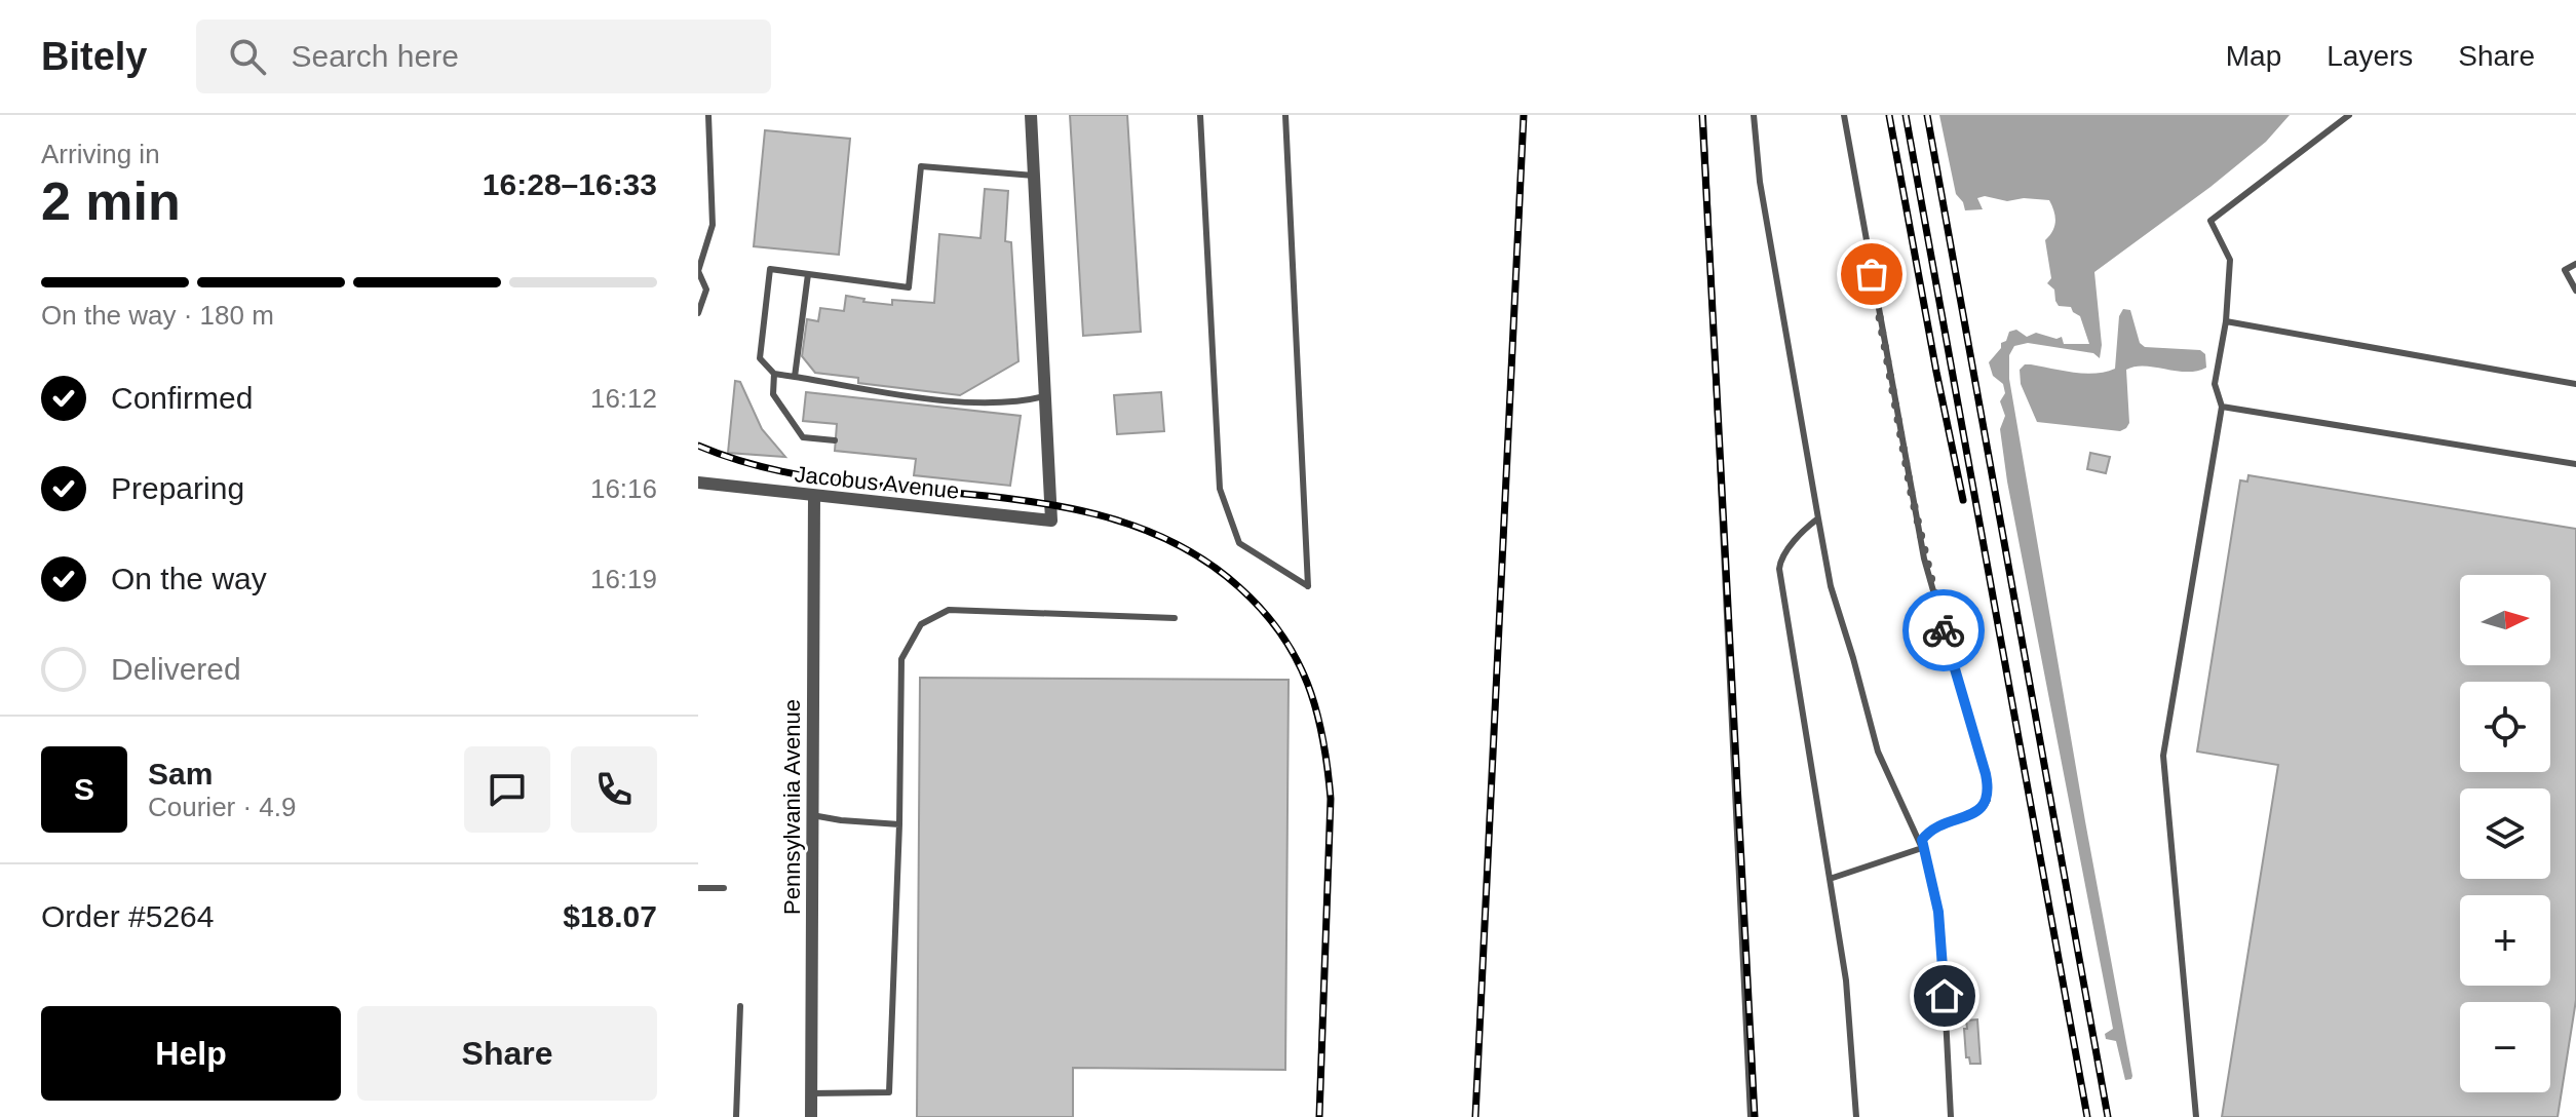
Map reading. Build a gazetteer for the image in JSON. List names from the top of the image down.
{
  "streets": {
    "street": ["Jacobus Avenue", "Pennsylvania Avenue"]
  },
  "crossings": [
    ["Jacobus Avenue", "Pennsylvania Avenue"]
  ],
  "north": "right",
  "page": {
    "header": "Bitely",
    "search": "Search here",
    "nav": ["Map", "Layers", "Share"],
    "heading": ["2 min", "Arriving in", "16:28–16:33"],
    "panel": [
      "Sam",
      "Courier · 4.9",
      "Order #5264",
      "$18.07"
    ],
    "bar": "On the way · 180 m",
    "list": [
      ["Confirmed", "16:12"],
      ["Preparing", "16:16"],
      ["On the way", "16:19"],
      "Delivered"
    ],
    "map_buttons": ["+", "−"],
    "round": "S",
    "buttons": ["Help", "Share"]
  }
}
